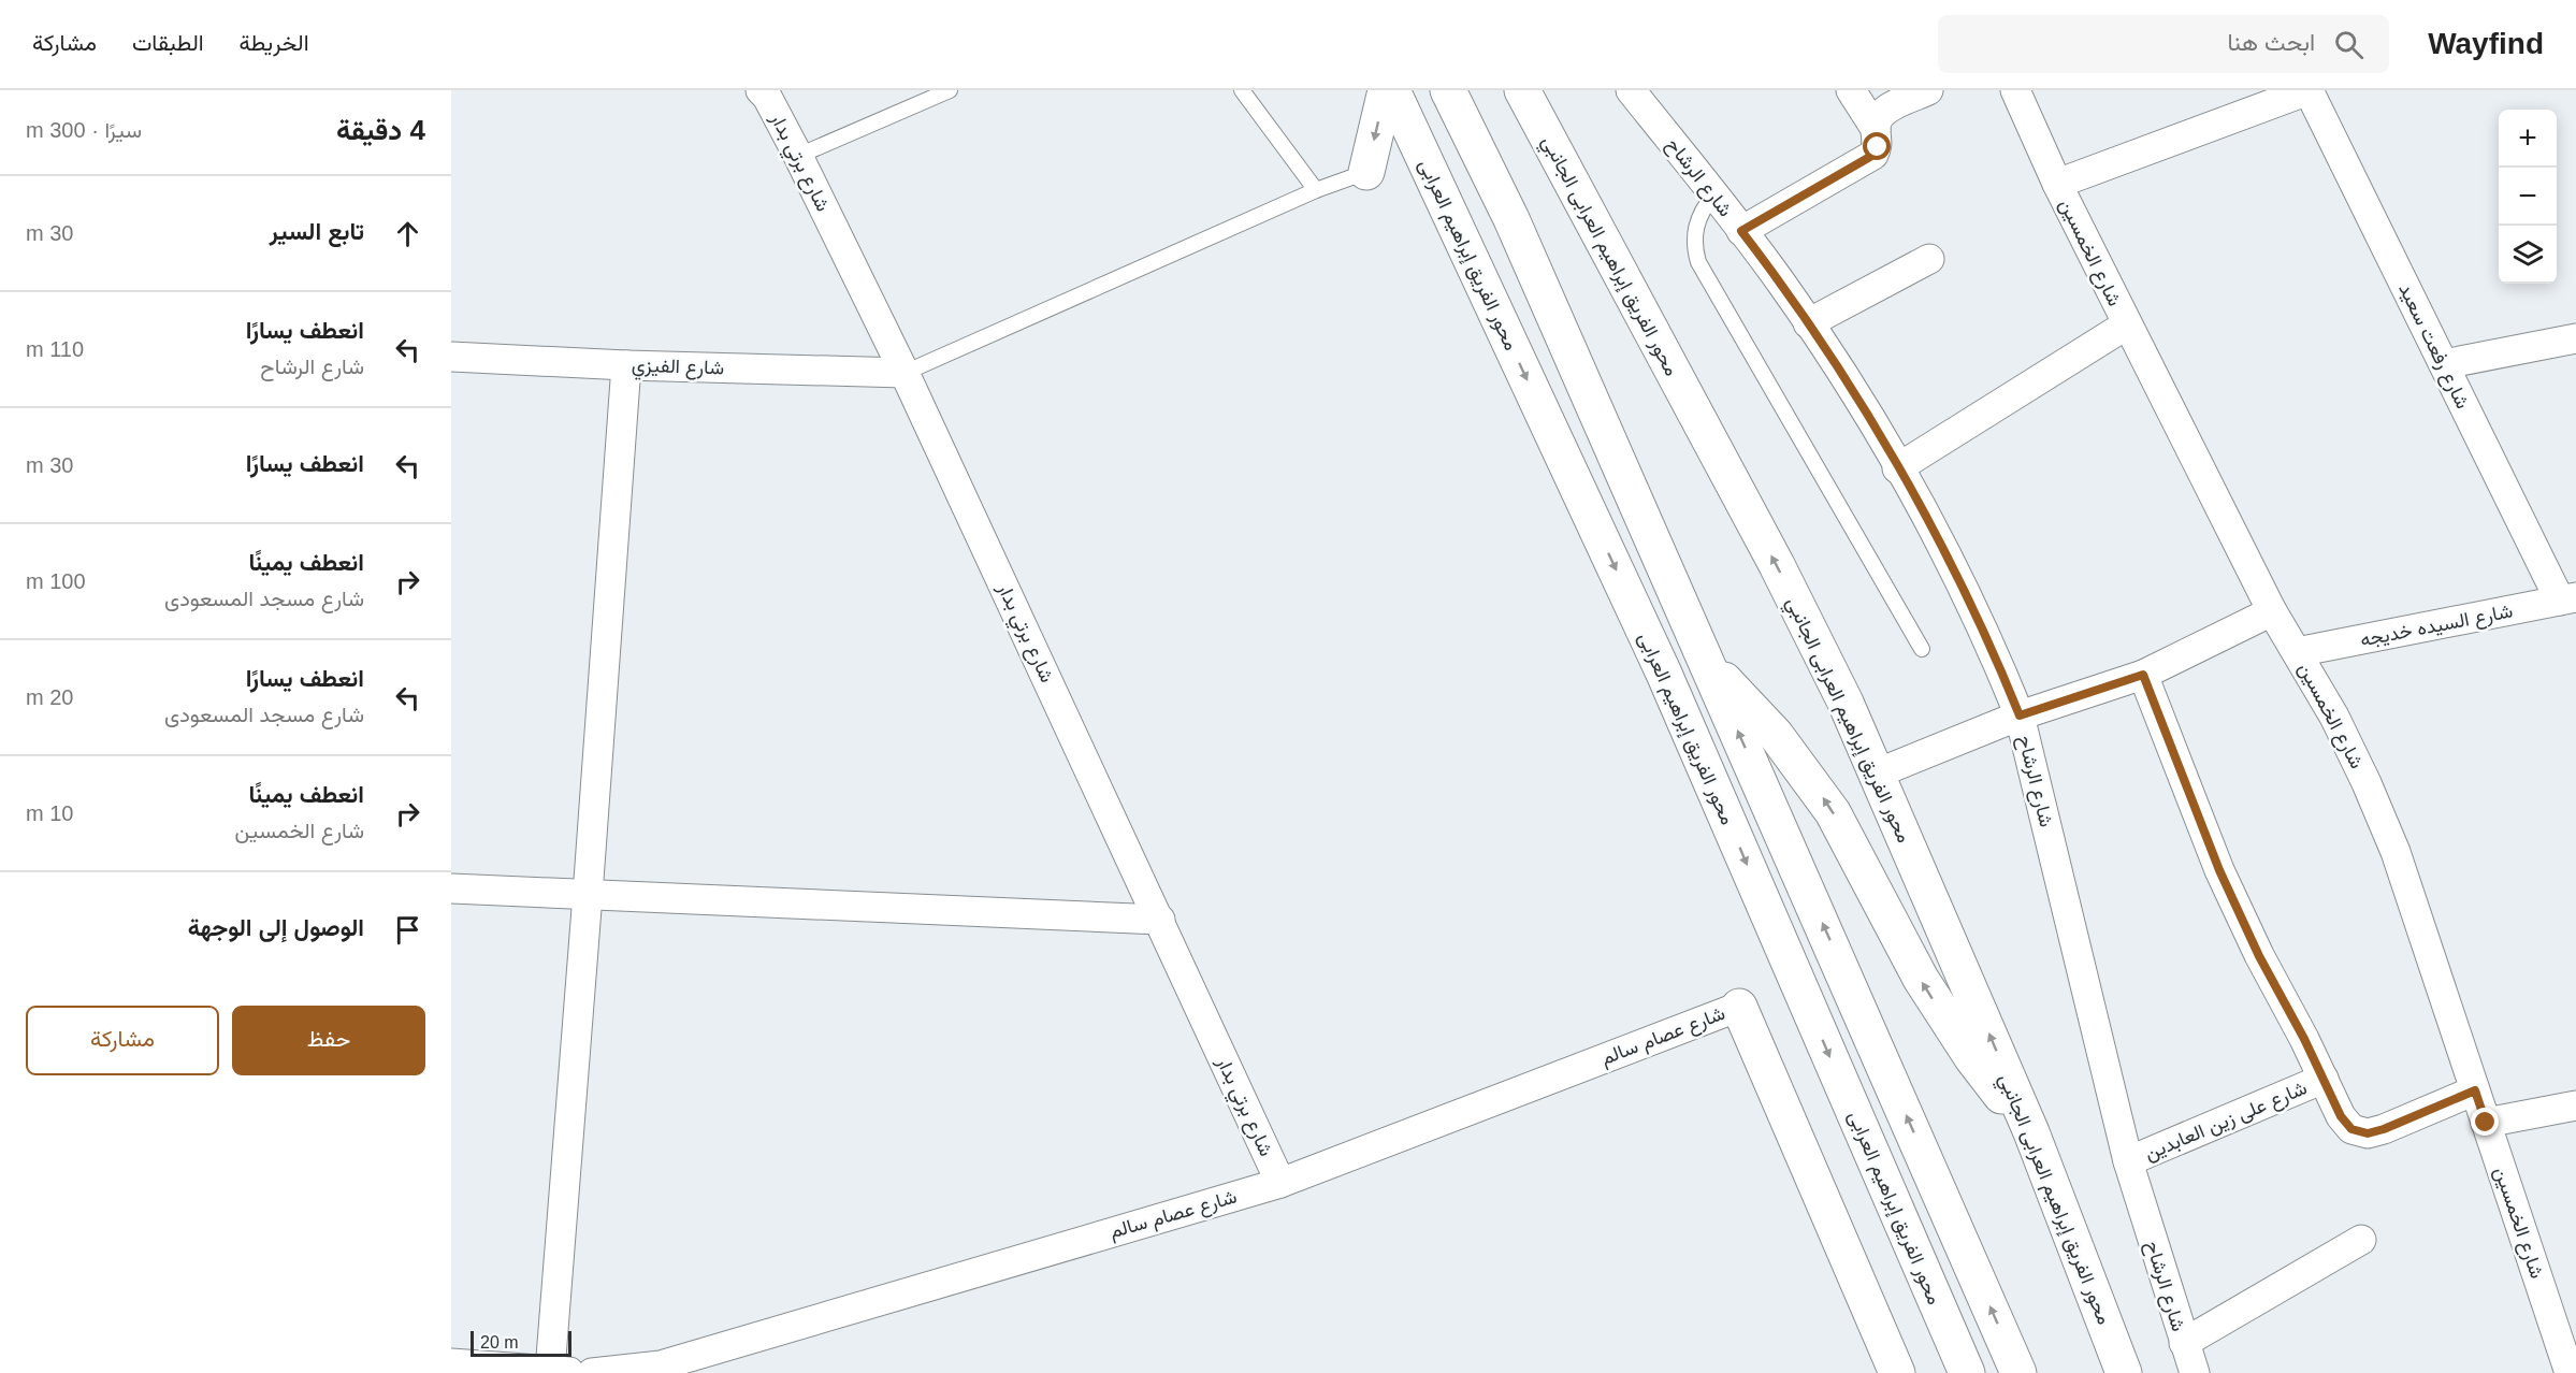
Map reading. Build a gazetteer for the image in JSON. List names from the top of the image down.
{
  "streets": {
    "main road": ["محور الفريق إبراهيم العرابى", "محور الفريق إبراهيم العرابى الجانبي"],
    "street": [
      "شارع برتي بدار",
      "شارع الرشاح",
      "شارع الخمسين",
      "شارع رفعت سعيد",
      "شارع الفيزي",
      "شارع السيده خديجه",
      "شارع عصام سالم",
      "شارع على زين العابدين"
    ]
  },
  "crossings": [
    ["شارع برتي بدار", "شارع الفيزي"],
    ["شارع برتي بدار", "شارع عصام سالم"],
    ["شارع الرشاح", "شارع على زين العابدين"],
    ["شارع الخمسين", "شارع السيده خديجه"],
    ["شارع رفعت سعيد", "شارع السيده خديجه"]
  ],
  "scale_bar": "20 m",
  "page": {
    "header": "Wayfind",
    "search": "ابحث هنا",
    "nav": ["الخريطة", "الطبقات", "مشاركة"],
    "heading": ["4 دقيقة", "سيرًا · 300 m"],
    "map_buttons": ["+", "−"],
    "list": [
      ["تابع السير", "30 m"],
      ["انعطف يسارًا", "شارع الرشاح", "110 m"],
      ["انعطف يسارًا", "30 m"],
      ["انعطف يمينًا", "شارع مسجد المسعودى", "100 m"],
      ["انعطف يسارًا", "شارع مسجد المسعودى", "20 m"],
      ["انعطف يمينًا", "شارع الخمسين", "10 m"],
      "الوصول إلى الوجهة"
    ],
    "buttons": ["حفظ", "مشاركة"],
    "scale": "20 m"
  }
}
